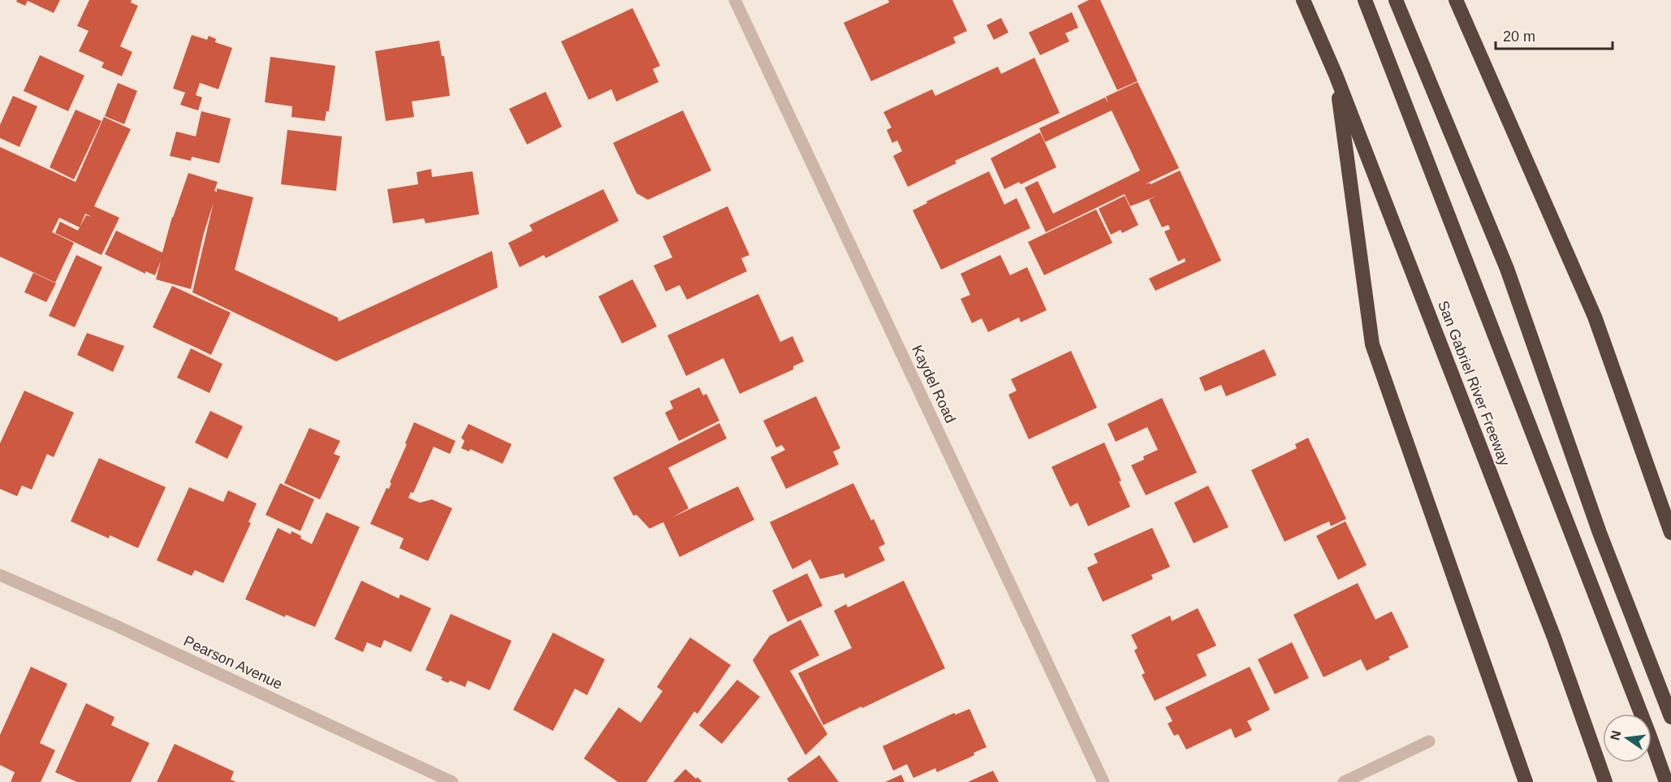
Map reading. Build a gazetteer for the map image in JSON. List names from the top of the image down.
{
  "streets": {
    "highway": ["San Gabriel River Freeway"],
    "street": ["Kaydel Road", "Pearson Avenue"]
  },
  "scale_bar": "20 m",
  "north": "left"
}
